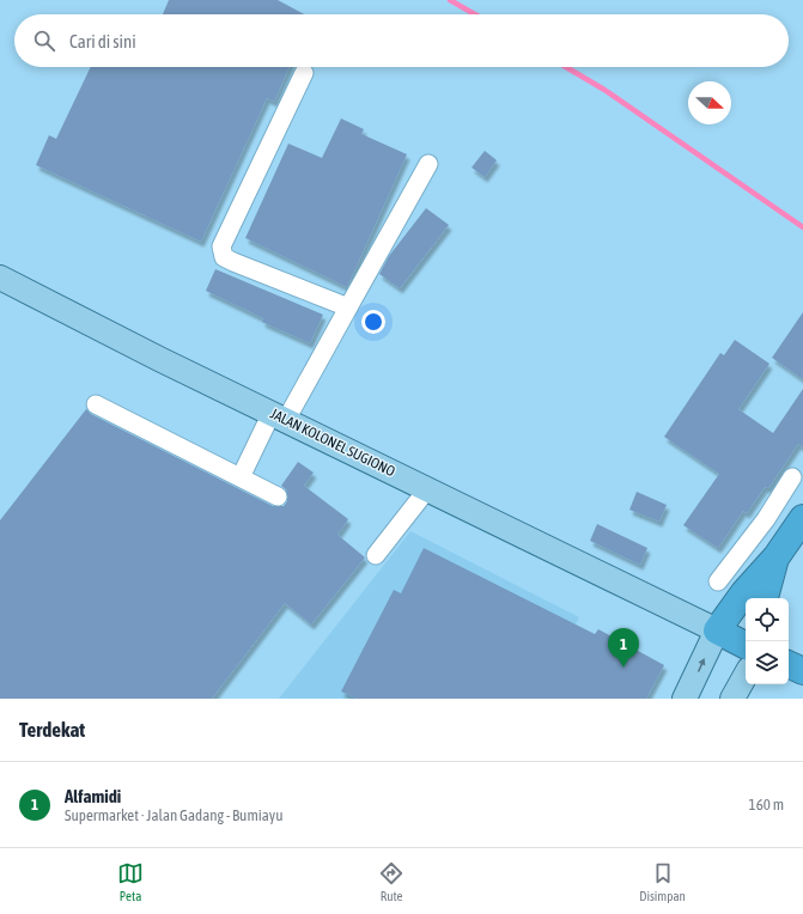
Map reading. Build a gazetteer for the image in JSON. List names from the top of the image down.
{
  "streets": {
    "main road": ["JALAN KOLONEL SUGIONO"]
  },
  "north": "right",
  "page": {
    "search": "Cari di sini",
    "pins": "1",
    "heading": "Terdekat",
    "list": [
      {
        "mark": "1",
        "name": "Alfamidi",
        "note": "Supermarket · Jalan Gadang - Bumiayu",
        "value": "160 m"
      }
    ],
    "nav": ["Peta", "Rute", "Disimpan"]
  }
}
